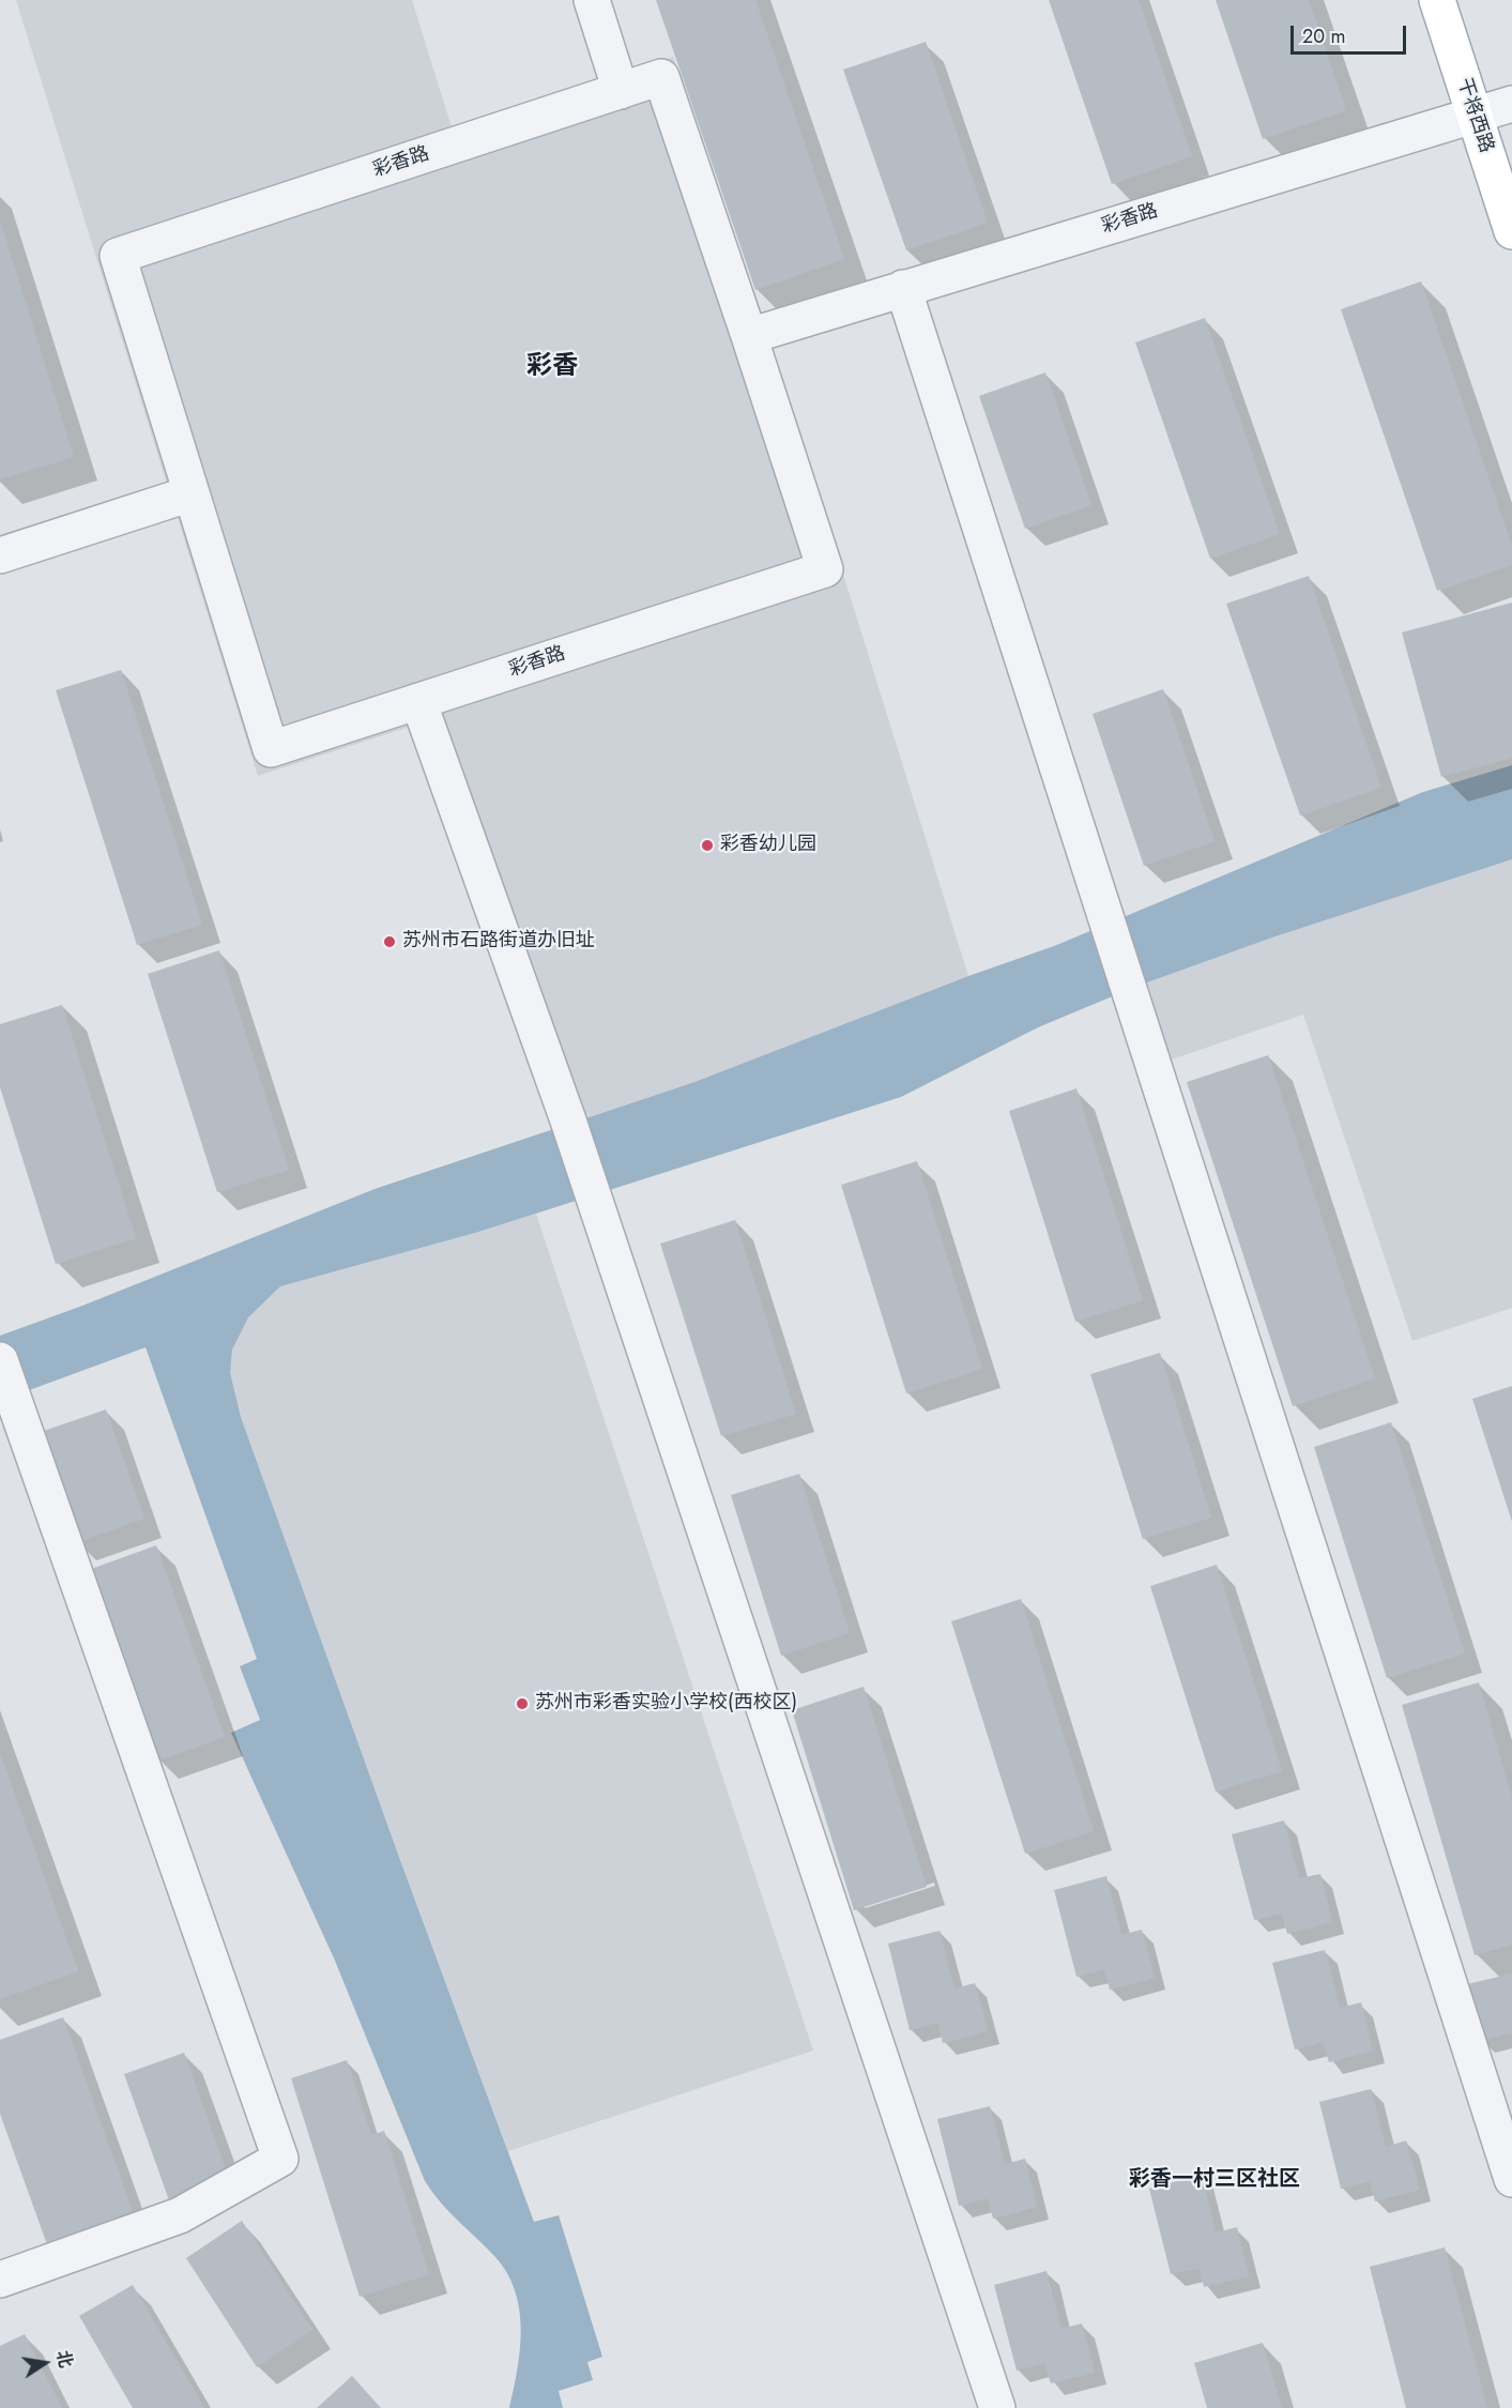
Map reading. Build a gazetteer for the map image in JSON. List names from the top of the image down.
{
  "streets": {
    "main road": ["干将西路"],
    "street": ["彩香路"]
  },
  "crossings": [
    ["干将西路", "彩香路"]
  ],
  "districts": ["彩香", "彩香一村三区社区"],
  "places": ["彩香幼儿园", "苏州市石路街道办旧址", "苏州市彩香实验小学校(西校区)"],
  "scale_bar": "20 m",
  "north": "right"
}
